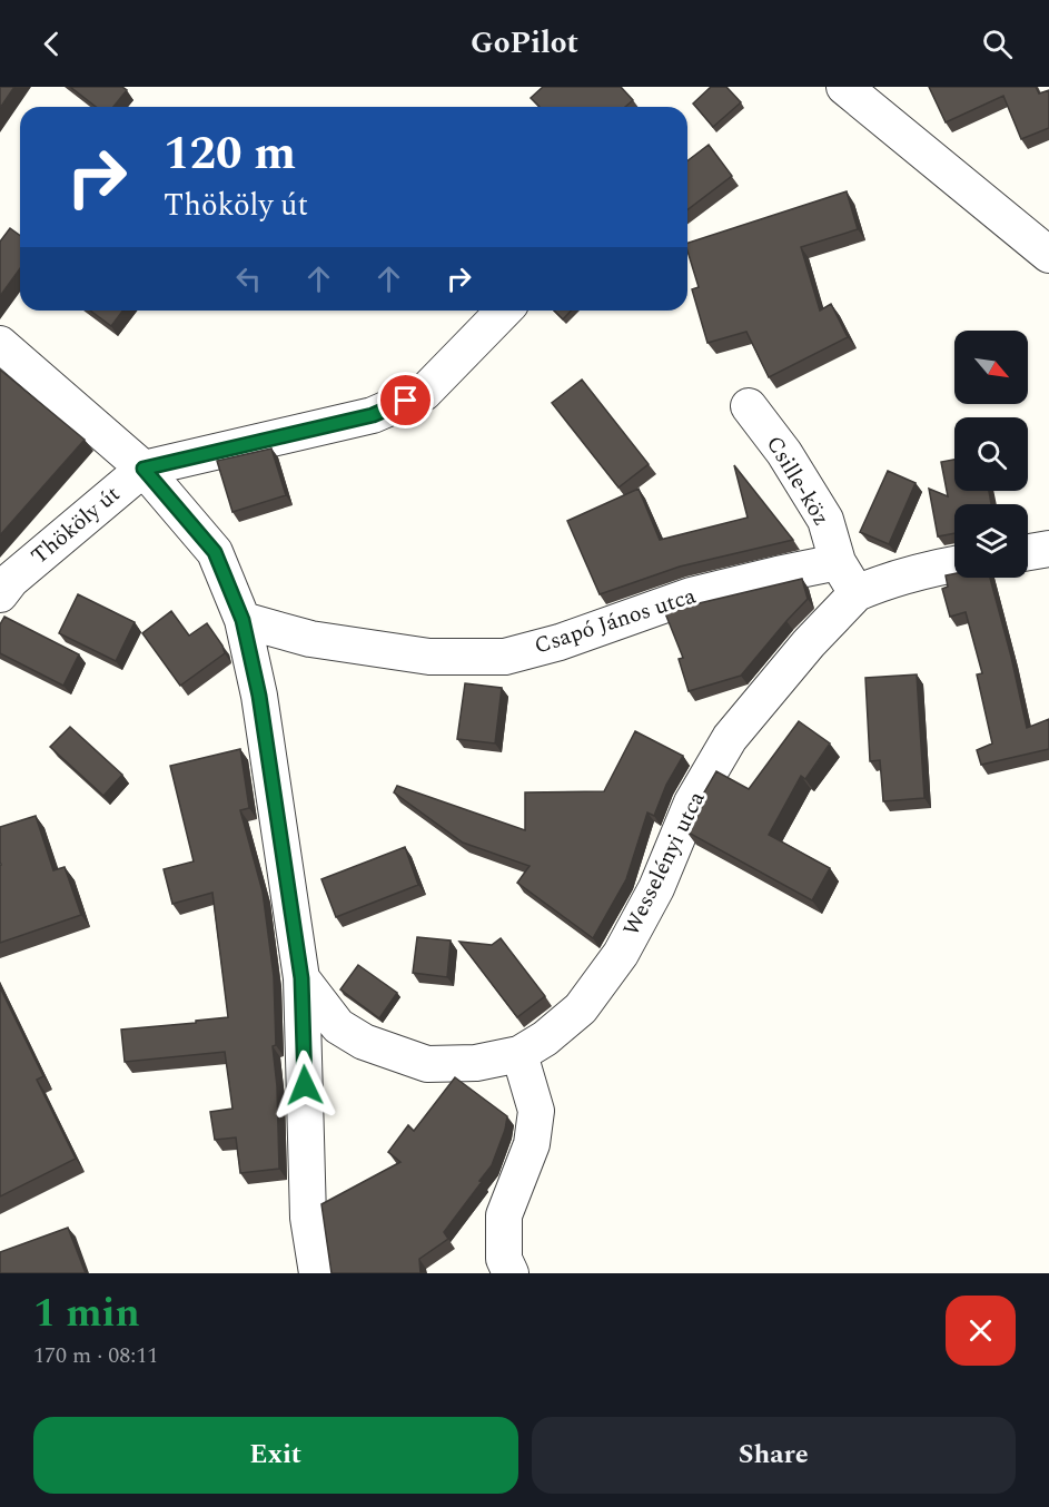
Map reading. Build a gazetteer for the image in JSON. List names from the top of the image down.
{
  "streets": {
    "street": [
      "Csille-köz",
      "Thököly út",
      "Csapó János utca",
      "Wesselényi utca"
    ]
  },
  "crossings": [
    ["Csille-köz", "Csapó János utca"]
  ],
  "north": "bottom right",
  "page": {
    "header": "GoPilot",
    "turn": ["120 m", "Thököly út"],
    "heading": ["1 min", "170 m · 08:11"],
    "buttons": ["Exit", "Share"]
  }
}
